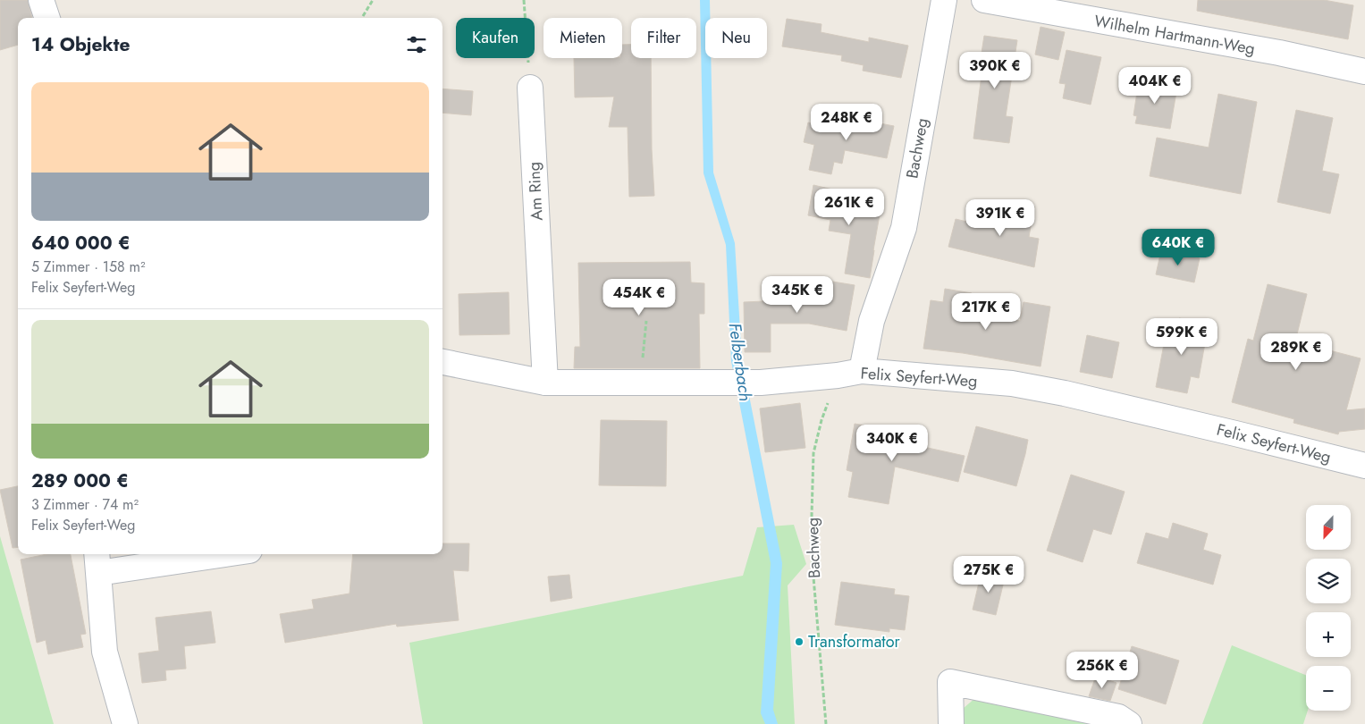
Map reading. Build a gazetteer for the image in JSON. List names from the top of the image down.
{
  "streets": {
    "street": [
      "Wilhelm Hartmann-Weg",
      "Bachweg",
      "Am Ring",
      "Felix Seyfert-Weg"
    ]
  },
  "crossings": [
    ["Bachweg", "Felix Seyfert-Weg"],
    ["Am Ring", "Felix Seyfert-Weg"]
  ],
  "water": ["Felberbach"],
  "places": ["Transformator"],
  "north": "bottom",
  "page": {
    "chip": [
      "Kaufen",
      "Mieten",
      "Filter",
      "Neu"
    ],
    "heading": "14 Objekte",
    "price": [
      "390K €",
      "404K €",
      "248K €",
      "261K €",
      "391K €",
      "640K €",
      "345K €",
      "454K €",
      "217K €",
      "599K €",
      "289K €",
      "340K €",
      "275K €",
      "256K €"
    ],
    "list": [
      {
        "name": "640 000 €",
        "note": "5 Zimmer · 158 m² · Felix Seyfert-Weg"
      },
      {
        "name": "289 000 €",
        "note": "3 Zimmer · 74 m² · Felix Seyfert-Weg"
      }
    ],
    "map_buttons": ["+", "−"]
  }
}
